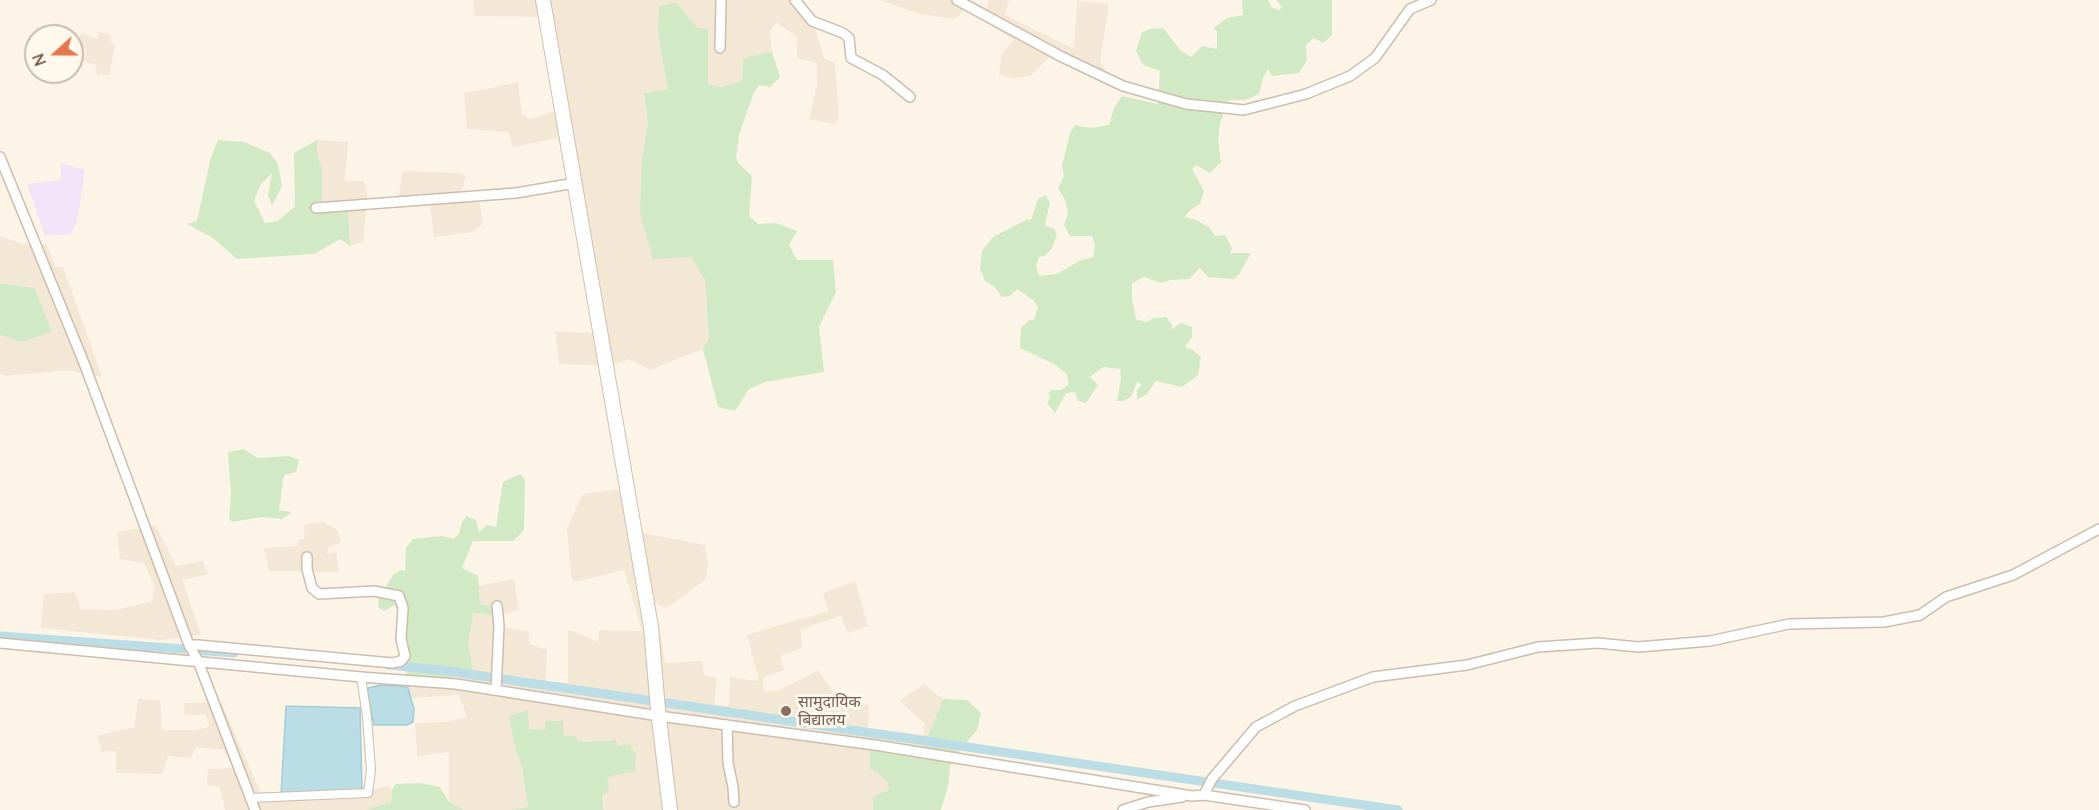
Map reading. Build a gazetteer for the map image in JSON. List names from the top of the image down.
{
  "places": ["सामुदायिक बिद्यालय"],
  "north": "left"
}
